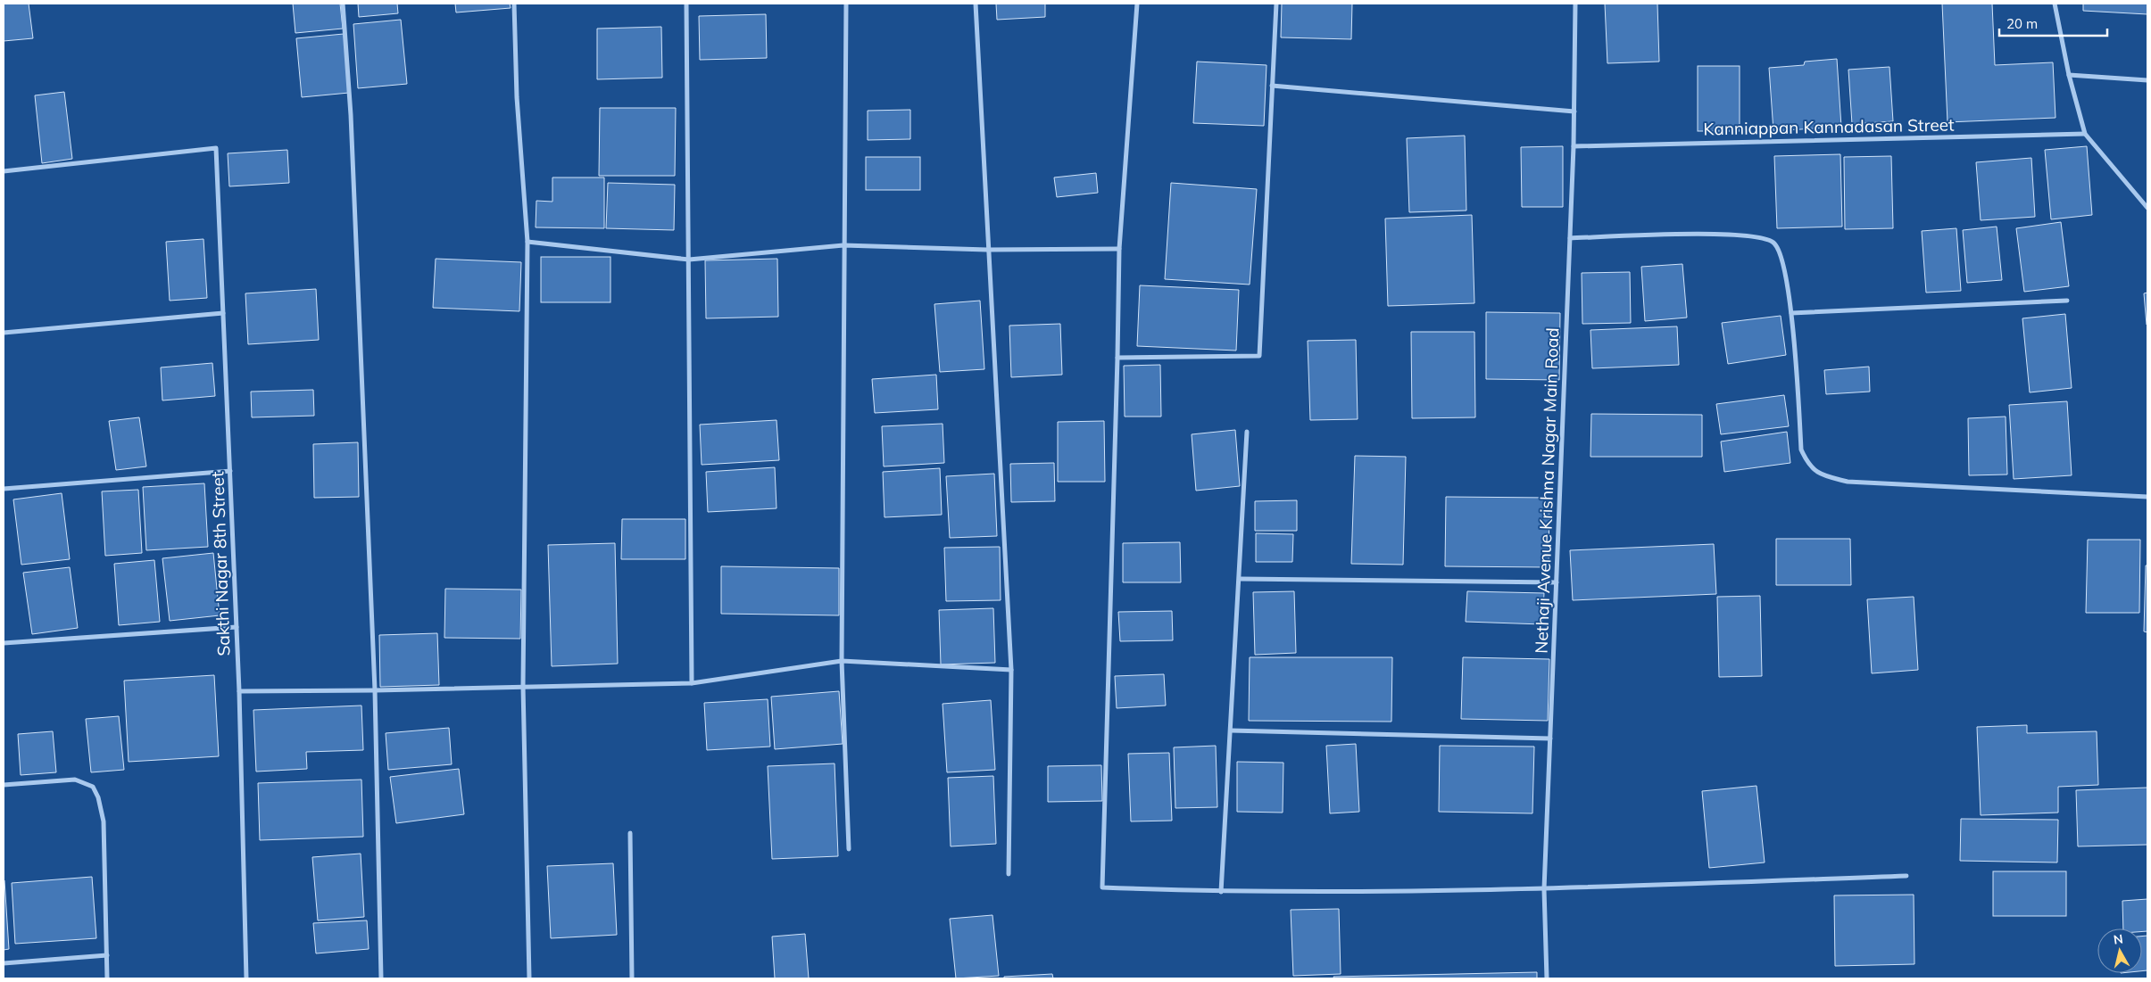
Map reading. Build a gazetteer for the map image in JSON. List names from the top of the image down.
{
  "streets": {
    "street": ["Kanniappan Kannadasan Street", "Nethaji Avenue Krishna Nagar Main Road", "Sakthi Nagar 8th Street"]
  },
  "crossings": [
    ["Kanniappan Kannadasan Street", "Nethaji Avenue Krishna Nagar Main Road"]
  ],
  "scale_bar": "20 m",
  "north": "top"
}
